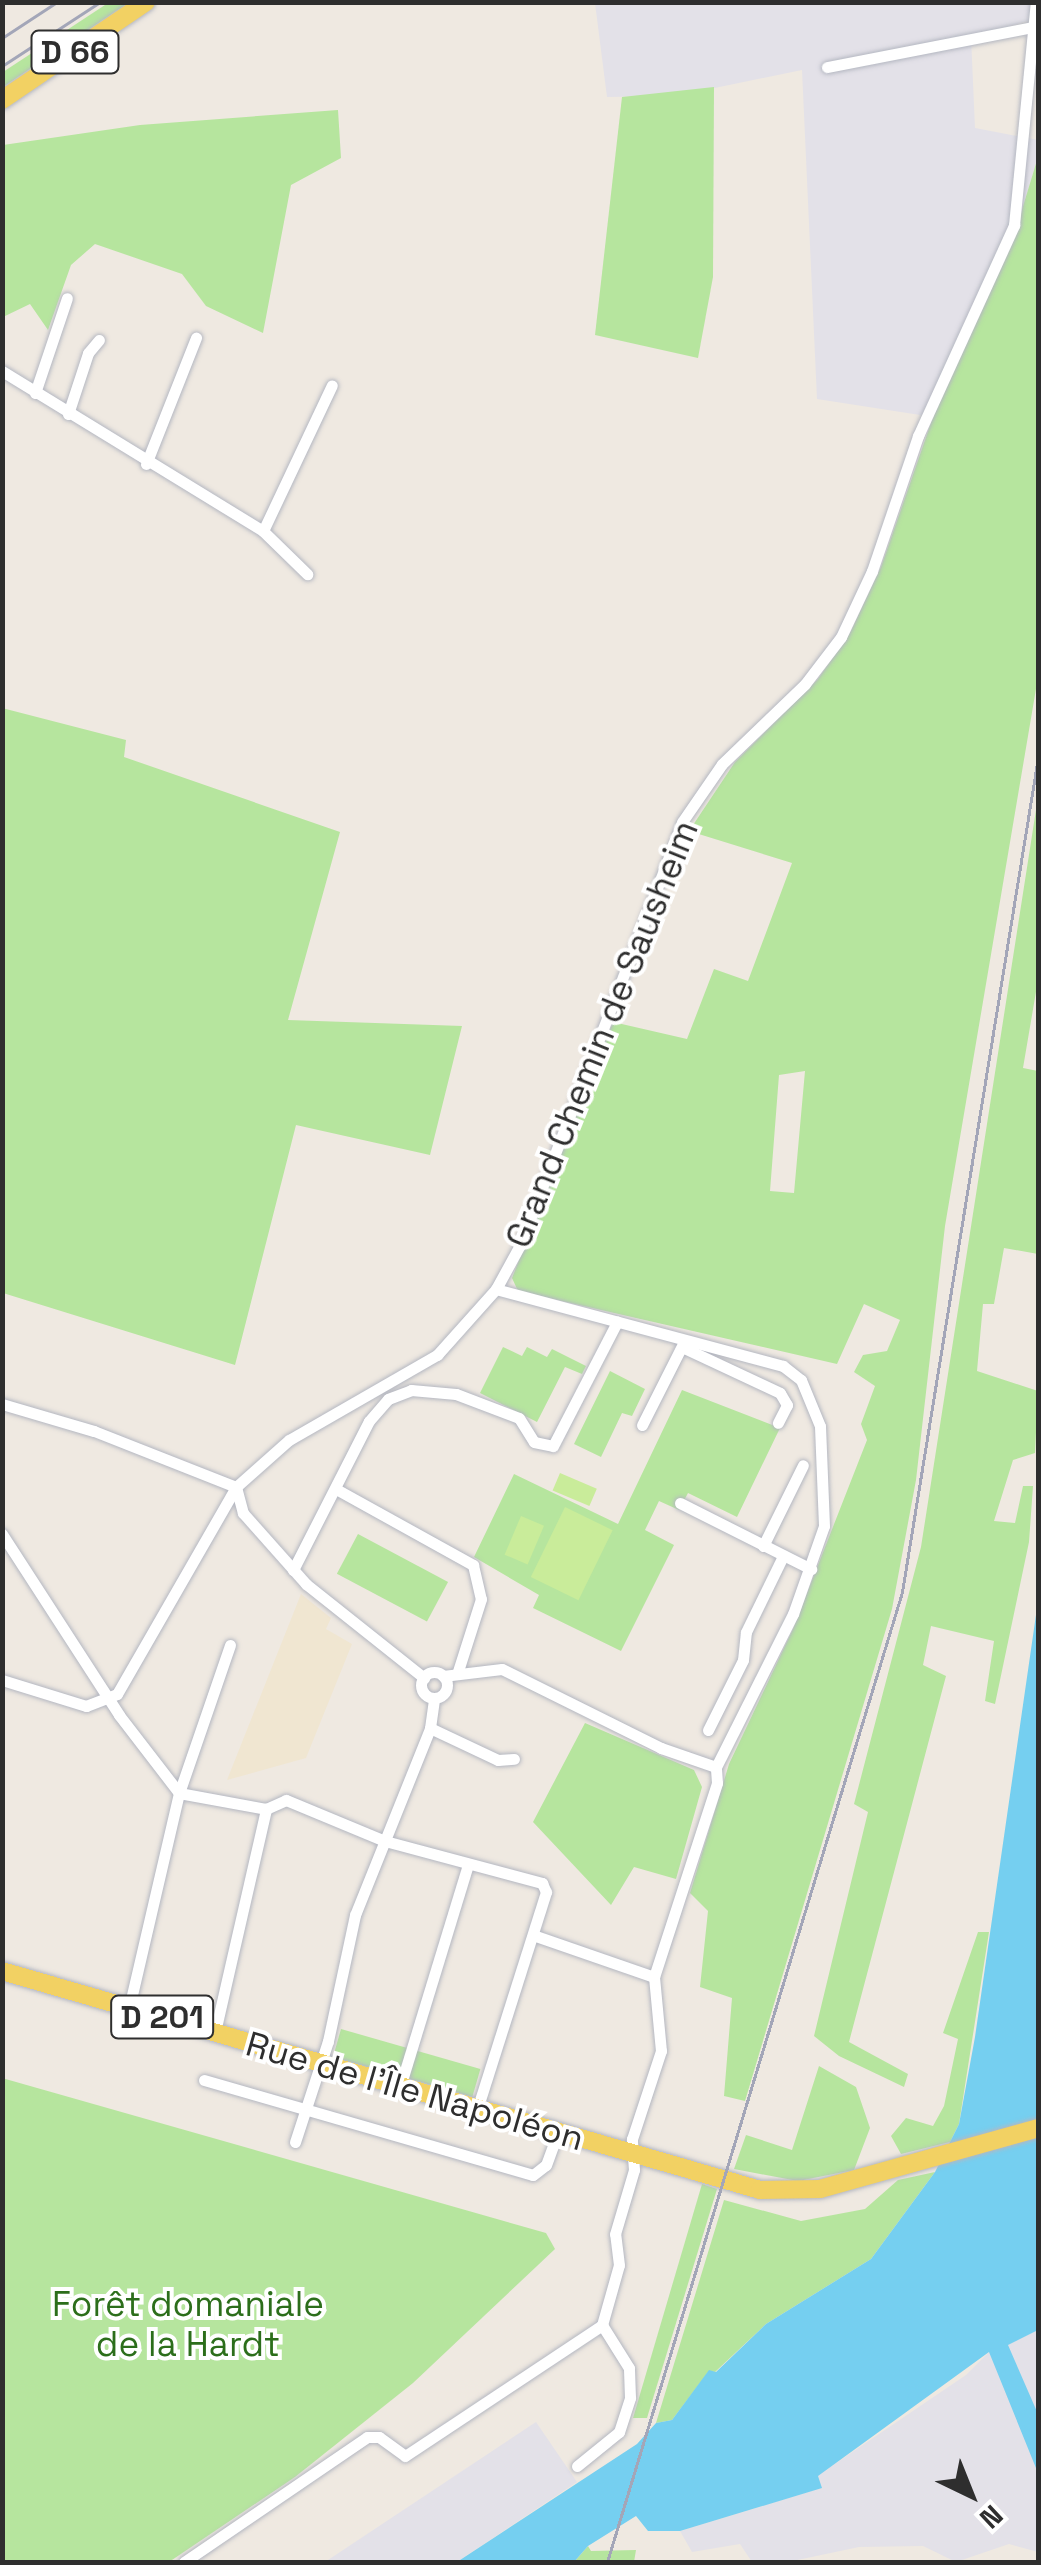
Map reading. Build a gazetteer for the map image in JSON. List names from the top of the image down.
{
  "streets": {
    "main road": ["D 66", "D 201", "Rue de l'Île Napoléon"],
    "street": ["Grand Chemin de Sausheim"]
  },
  "parks": ["Forêt domaniale de la Hardt"],
  "north": "bottom right"
}
